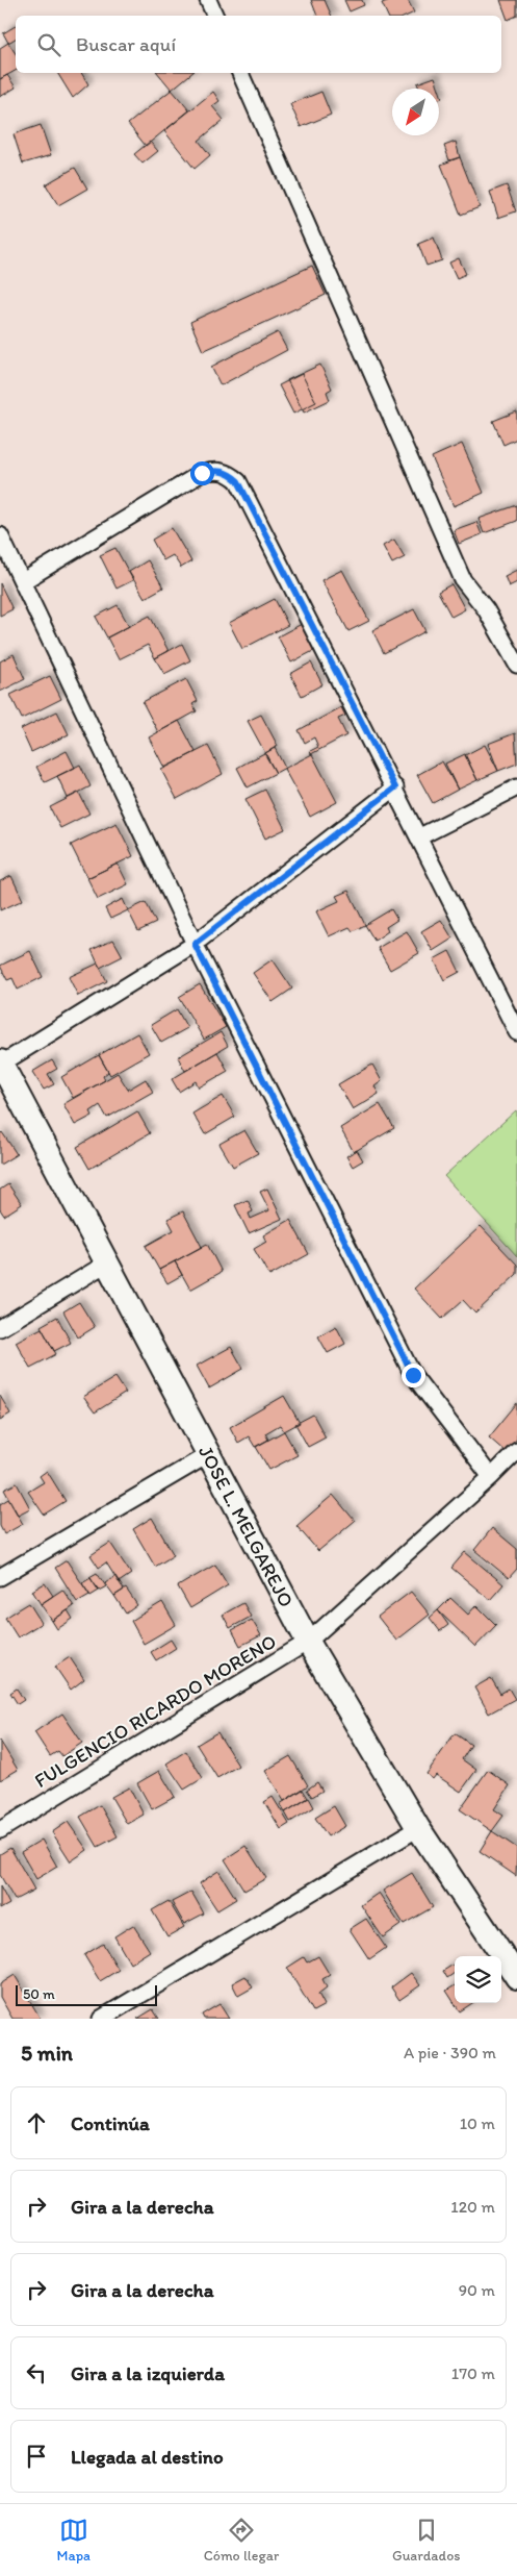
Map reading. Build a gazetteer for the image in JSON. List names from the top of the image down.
{
  "streets": {
    "street": ["JOSE L. MELGAREJO", "FULGENCIO RICARDO MORENO"]
  },
  "crossings": [
    ["JOSE L. MELGAREJO", "FULGENCIO RICARDO MORENO"]
  ],
  "scale_bar": "50 m",
  "north": "bottom left",
  "page": {
    "search": "Buscar aquí",
    "scale": "50 m",
    "heading": ["5 min", "A pie · 390 m"],
    "list": [
      ["Continúa", "10 m"],
      ["Gira a la derecha", "120 m"],
      ["Gira a la derecha", "90 m"],
      ["Gira a la izquierda", "170 m"],
      "Llegada al destino"
    ],
    "nav": ["Mapa", "Cómo llegar", "Guardados"]
  }
}
